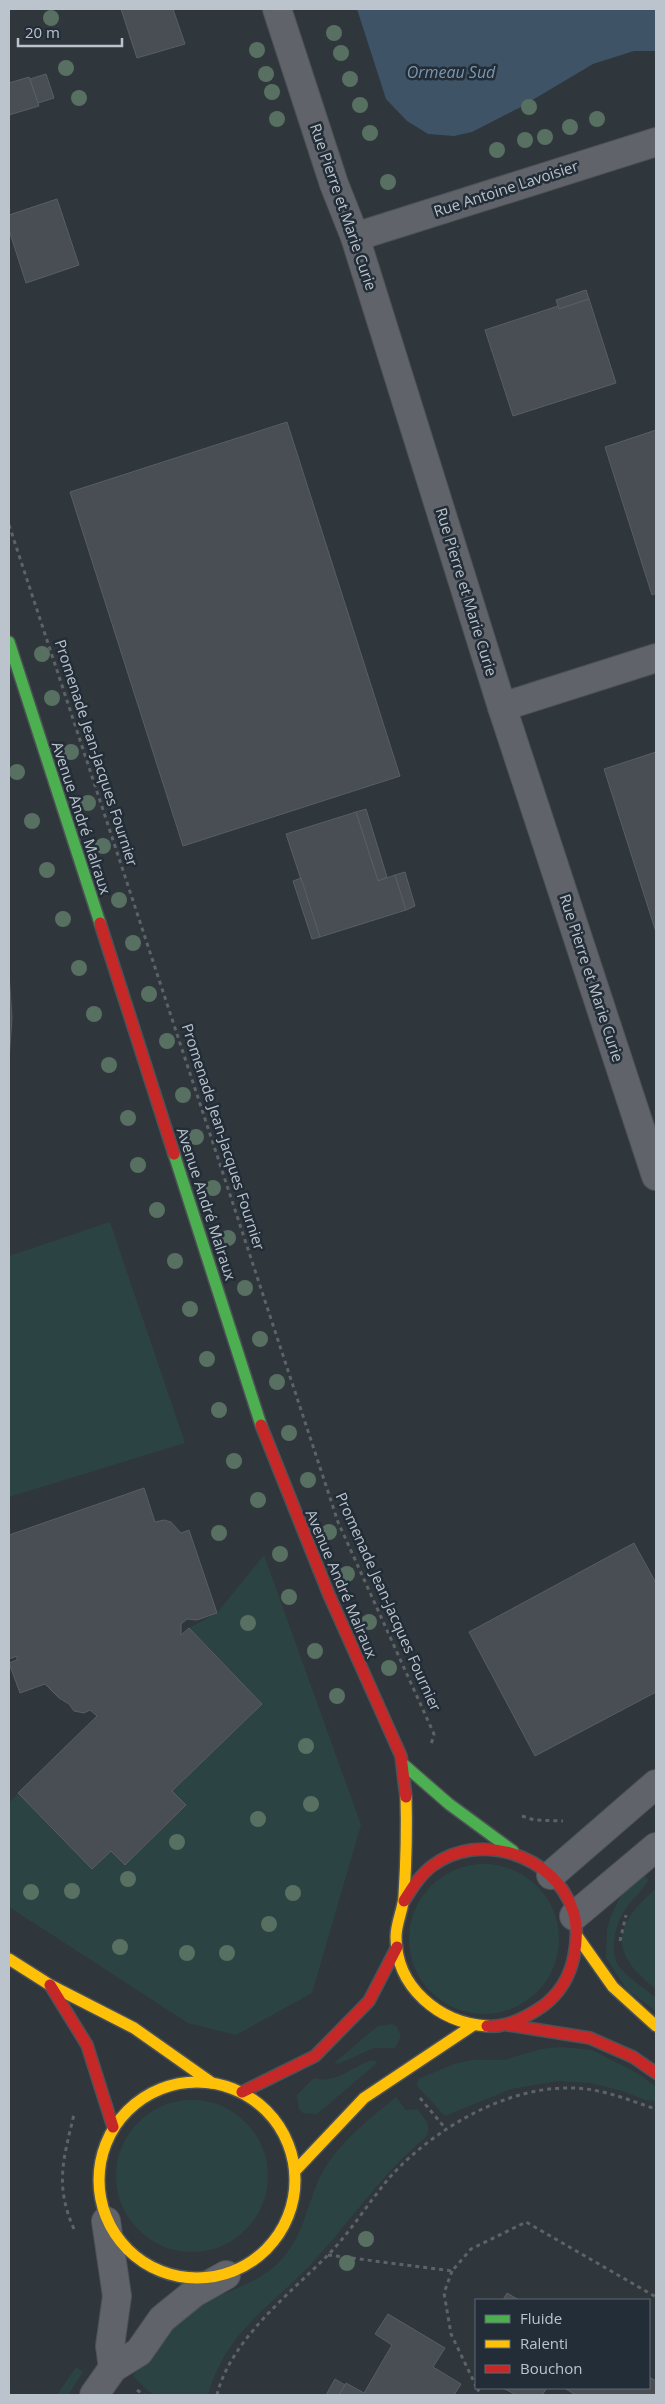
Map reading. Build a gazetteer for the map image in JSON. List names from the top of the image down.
{
  "streets": {
    "street": ["Rue Antoine Lavoisier", "Rue Pierre et Marie Curie", "Avenue André Malraux"],
    "path": ["Promenade Jean-Jacques Fournier"]
  },
  "crossings": [
    ["Rue Antoine Lavoisier", "Rue Pierre et Marie Curie"]
  ],
  "water": ["Ormeau Sud"],
  "legend": ["Fluide", "Ralenti", "Bouchon"],
  "scale_bar": "20 m"
}
